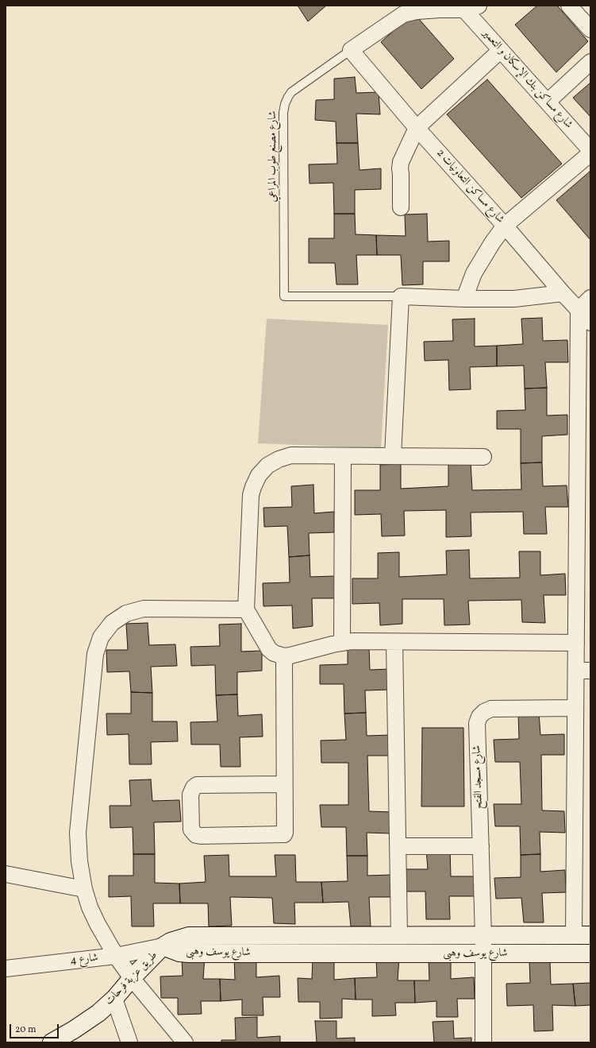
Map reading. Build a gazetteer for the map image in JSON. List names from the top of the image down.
{
  "streets": {
    "street": [
      "شارع مساكن بنك الإسكان و التعمير",
      "شارع مساكن التعاونيات 2",
      "شارع مسجد الفتح",
      "شارع يوسف وهبى",
      "شارع 4",
      "طريق عزبة فرحات"
    ],
    "lane": ["شارع مصنع طوب المراعي"]
  },
  "crossings": [
    ["شارع مصنع طوب المراعي", "شارع مساكن التعاونيات 2"],
    ["شارع مسجد الفتح", "شارع يوسف وهبى"],
    ["شارع يوسف وهبى", "شارع 4"],
    ["شارع يوسف وهبى", "طريق عزبة فرحات"],
    ["شارع 4", "طريق عزبة فرحات"]
  ],
  "scale_bar": "20 m"
}
